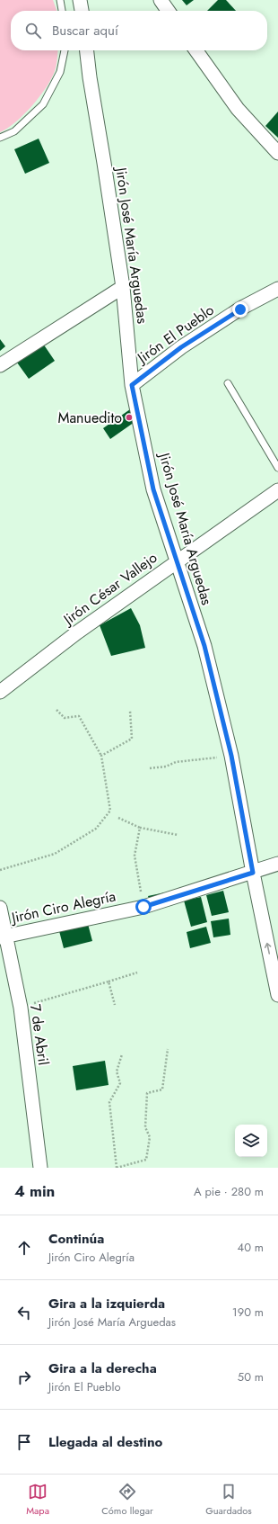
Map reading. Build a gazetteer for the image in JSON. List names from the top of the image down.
{
  "streets": {
    "street": [
      "Jirón José María Arguedas",
      "Jirón El Pueblo",
      "Jirón César Vallejo",
      "Jirón Ciro Alegría",
      "7 de Abril"
    ]
  },
  "crossings": [
    ["Jirón José María Arguedas", "Jirón El Pueblo"],
    ["Jirón José María Arguedas", "Jirón César Vallejo"],
    ["Jirón José María Arguedas", "Jirón Ciro Alegría"],
    ["Jirón Ciro Alegría", "7 de Abril"]
  ],
  "places": ["Manuedito"],
  "page": {
    "search": "Buscar aquí",
    "heading": ["4 min", "A pie · 280 m"],
    "list": [
      ["Continúa", "Jirón Ciro Alegría", "40 m"],
      ["Gira a la izquierda", "Jirón José María Arguedas", "190 m"],
      ["Gira a la derecha", "Jirón El Pueblo", "50 m"],
      "Llegada al destino"
    ],
    "nav": ["Mapa", "Cómo llegar", "Guardados"]
  }
}
